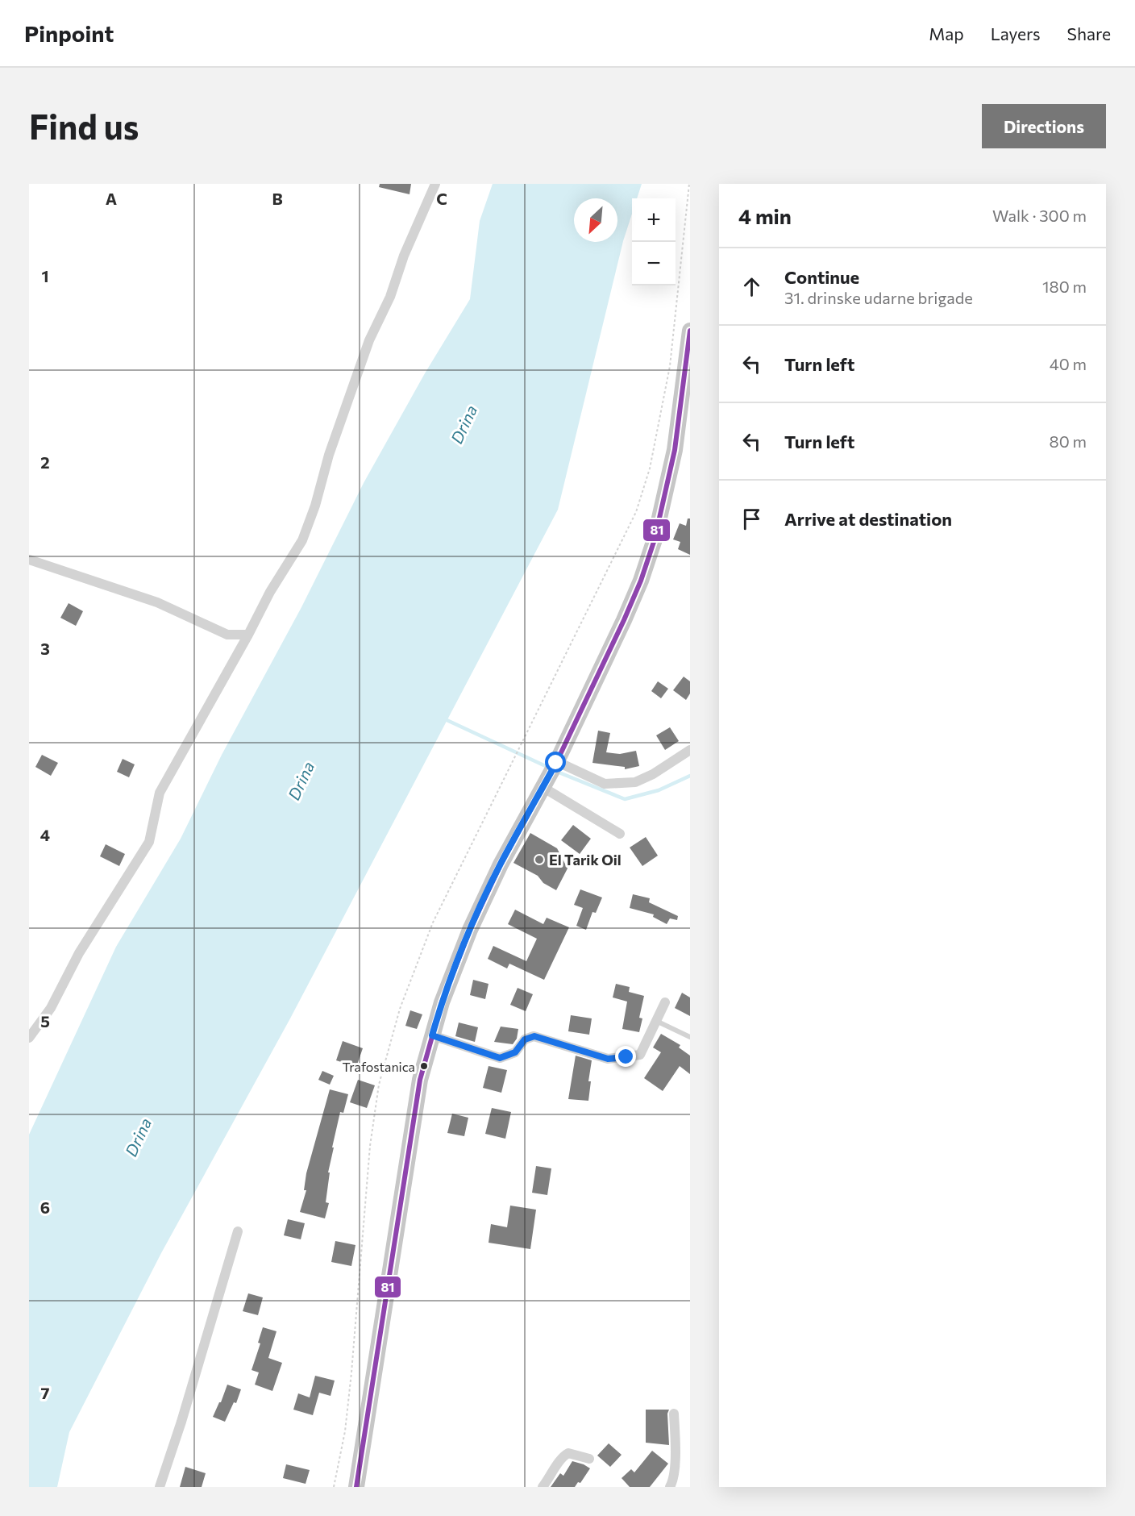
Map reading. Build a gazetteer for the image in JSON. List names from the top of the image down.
{
  "water": ["Drina"],
  "places": ["El Tarik Oil", "Trafostanica"],
  "lines": ["transit line 81"],
  "north": "bottom left",
  "page": {
    "header": "Pinpoint",
    "nav": ["Map", "Layers", "Share"],
    "buttons": "Directions",
    "title": "Find us",
    "heading": ["4 min", "Walk · 300 m"],
    "map_buttons": ["+", "−"],
    "list": [
      ["Continue", "31. drinske udarne brigade", "180 m"],
      ["Turn left", "40 m"],
      ["Turn left", "80 m"],
      "Arrive at destination"
    ]
  },
  "grid": {
    "columns": ["A", "B", "C"],
    "rows": [
      "1",
      "2",
      "3",
      "4",
      "5",
      "6",
      "7"
    ]
  }
}
